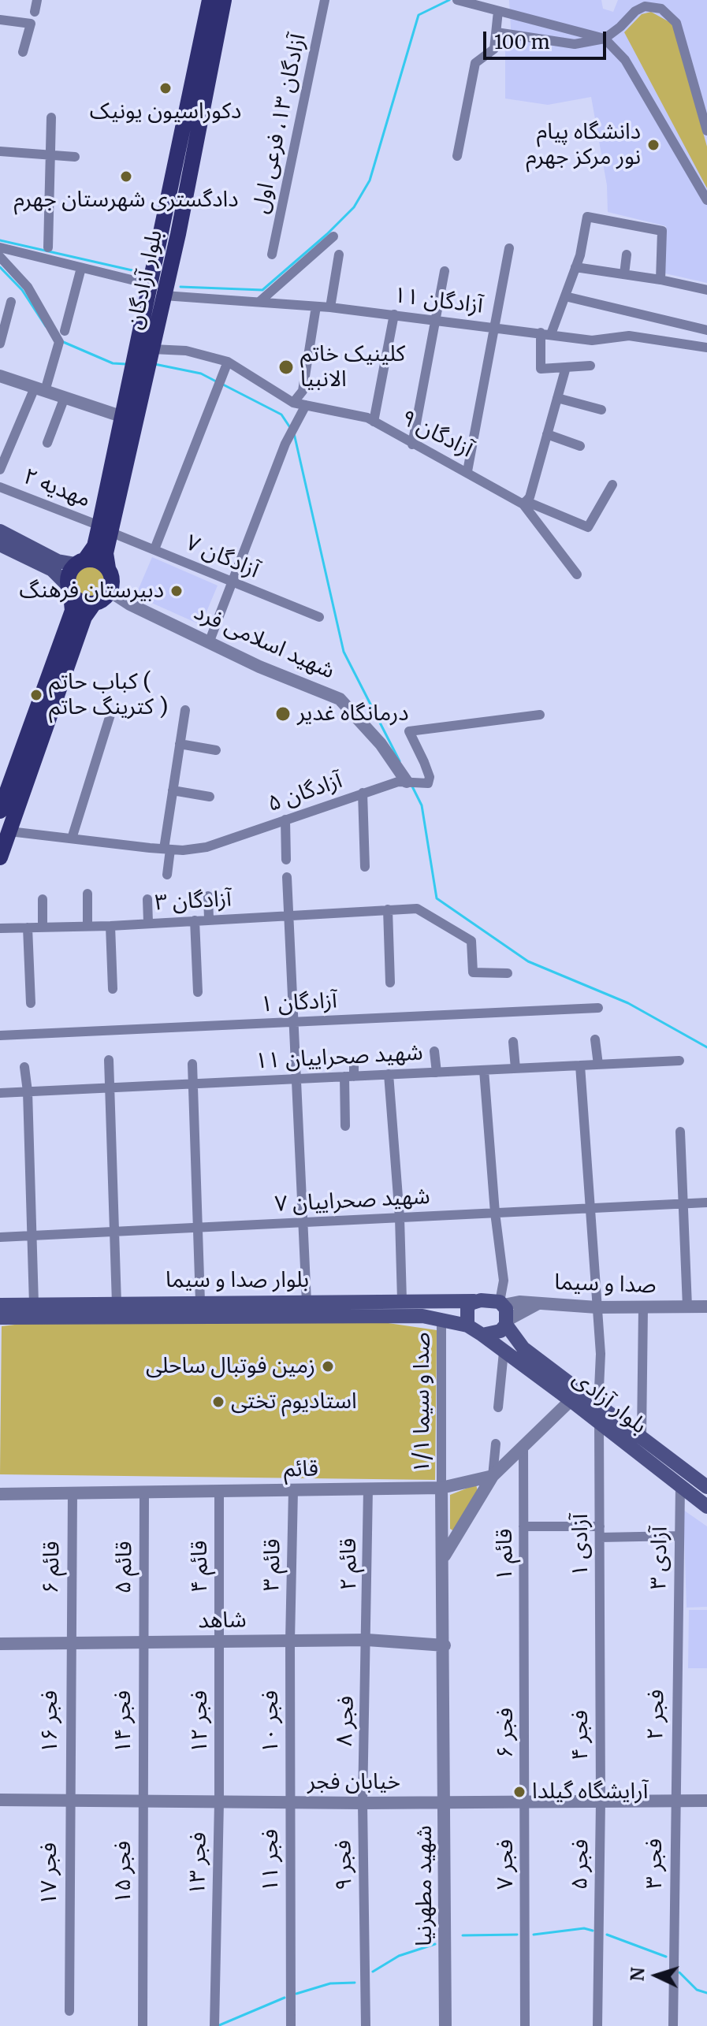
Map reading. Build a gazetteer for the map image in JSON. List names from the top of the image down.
{
  "streets": {
    "main road": ["بلوار آزادگان", "بلوار صدا و سیما", "بلوار آزادی"],
    "street": [
      "آزادگان ۱۳، فرعی اول",
      "آزادگان ۱۱",
      "آزادگان ۹",
      "مهدیه ۲",
      "آزادگان ۷",
      "شهید اسلامی فرد",
      "آزادگان ۵",
      "آزادگان ۳",
      "آزادگان ۱",
      "شهید صحراییان ۱۱",
      "شهید صحراییان ۷",
      "صدا و سیما",
      "صدا و سیما ۱/۱",
      "قائم",
      "آزادی ۱",
      "قائم ۱",
      "آزادی ۳",
      "قائم ۲",
      "قائم ۳",
      "قائم ۴",
      "قائم ۶",
      "قائم ۵",
      "شاهد",
      "فجر ۲",
      "فجر ۸",
      "فجر ۱۶",
      "فجر ۱۴",
      "فجر ۱۲",
      "فجر ۱۰",
      "فجر ۶",
      "فجر ۴",
      "خیابان فجر",
      "فجر ۱۱",
      "فجر ۱۳",
      "فجر ۳",
      "فجر ۷",
      "فجر ۵",
      "فجر ۹",
      "فجر ۱۵",
      "فجر ۱۷",
      "شهید مطهرنیا"
    ]
  },
  "crossings": [
    ["بلوار آزادگان", "آزادگان ۱۱"],
    ["بلوار آزادگان", "آزادگان ۹"],
    ["بلوار آزادگان", "مهدیه ۲"],
    ["بلوار آزادگان", "آزادگان ۷"],
    ["بلوار آزادگان", "شهید اسلامی فرد"],
    ["مهدیه ۲", "آزادگان ۷"],
    ["شهید اسلامی فرد", "آزادگان ۵"],
    ["بلوار صدا و سیما", "صدا و سیما"],
    ["بلوار صدا و سیما", "صدا و سیما ۱/۱"],
    ["بلوار صدا و سیما", "بلوار آزادی"],
    ["صدا و سیما", "بلوار آزادی"],
    ["صدا و سیما ۱/۱", "قائم"],
    ["صدا و سیما ۱/۱", "شهید مطهرنیا"],
    ["بلوار آزادی", "آزادی ۱"],
    ["بلوار آزادی", "آزادی ۳"],
    ["قائم", "قائم ۲"],
    ["قائم", "قائم ۳"],
    ["قائم", "قائم ۴"],
    ["قائم", "قائم ۶"],
    ["قائم", "قائم ۵"],
    ["قائم", "شهید مطهرنیا"],
    ["آزادی ۱", "فجر ۴"],
    ["قائم ۱", "فجر ۶"],
    ["آزادی ۳", "فجر ۲"],
    ["قائم ۲", "شاهد"],
    ["قائم ۲", "فجر ۸"],
    ["قائم ۳", "شاهد"],
    ["قائم ۳", "فجر ۱۰"],
    ["قائم ۴", "شاهد"],
    ["قائم ۴", "فجر ۱۲"],
    ["قائم ۶", "شاهد"],
    ["قائم ۶", "فجر ۱۶"],
    ["قائم ۵", "شاهد"],
    ["قائم ۵", "فجر ۱۴"],
    ["شاهد", "فجر ۸"],
    ["شاهد", "فجر ۱۶"],
    ["شاهد", "فجر ۱۴"],
    ["شاهد", "فجر ۱۲"],
    ["شاهد", "فجر ۱۰"],
    ["شاهد", "شهید مطهرنیا"],
    ["فجر ۲", "خیابان فجر"],
    ["فجر ۲", "فجر ۳"],
    ["فجر ۸", "خیابان فجر"],
    ["فجر ۸", "فجر ۹"],
    ["فجر ۱۶", "خیابان فجر"],
    ["فجر ۱۶", "فجر ۱۷"],
    ["فجر ۱۴", "خیابان فجر"],
    ["فجر ۱۴", "فجر ۱۵"],
    ["فجر ۱۲", "خیابان فجر"],
    ["فجر ۱۲", "فجر ۱۳"],
    ["فجر ۱۰", "خیابان فجر"],
    ["فجر ۱۰", "فجر ۱۱"],
    ["فجر ۶", "خیابان فجر"],
    ["فجر ۶", "فجر ۷"],
    ["فجر ۴", "خیابان فجر"],
    ["فجر ۴", "فجر ۵"],
    ["خیابان فجر", "فجر ۱۱"],
    ["خیابان فجر", "فجر ۱۳"],
    ["خیابان فجر", "فجر ۳"],
    ["خیابان فجر", "فجر ۷"],
    ["خیابان فجر", "فجر ۵"],
    ["خیابان فجر", "فجر ۹"],
    ["خیابان فجر", "فجر ۱۵"],
    ["خیابان فجر", "فجر ۱۷"],
    ["خیابان فجر", "شهید مطهرنیا"]
  ],
  "places": [
    "دکوراسیون یونیک",
    "دانشگاه پیام نور مرکز جهرم",
    "دادگستری شهرستان جهرم",
    "کلینیک خاتم الانبیا",
    "دبیرستان فرهنگ",
    "کباب حاتم ( کترینگ حاتم )",
    "درمانگاه غدیر",
    "زمین فوتبال ساحلی",
    "استادیوم تختی",
    "آرایشگاه گیلدا"
  ],
  "scale_bar": "100 m",
  "north": "left"
}
